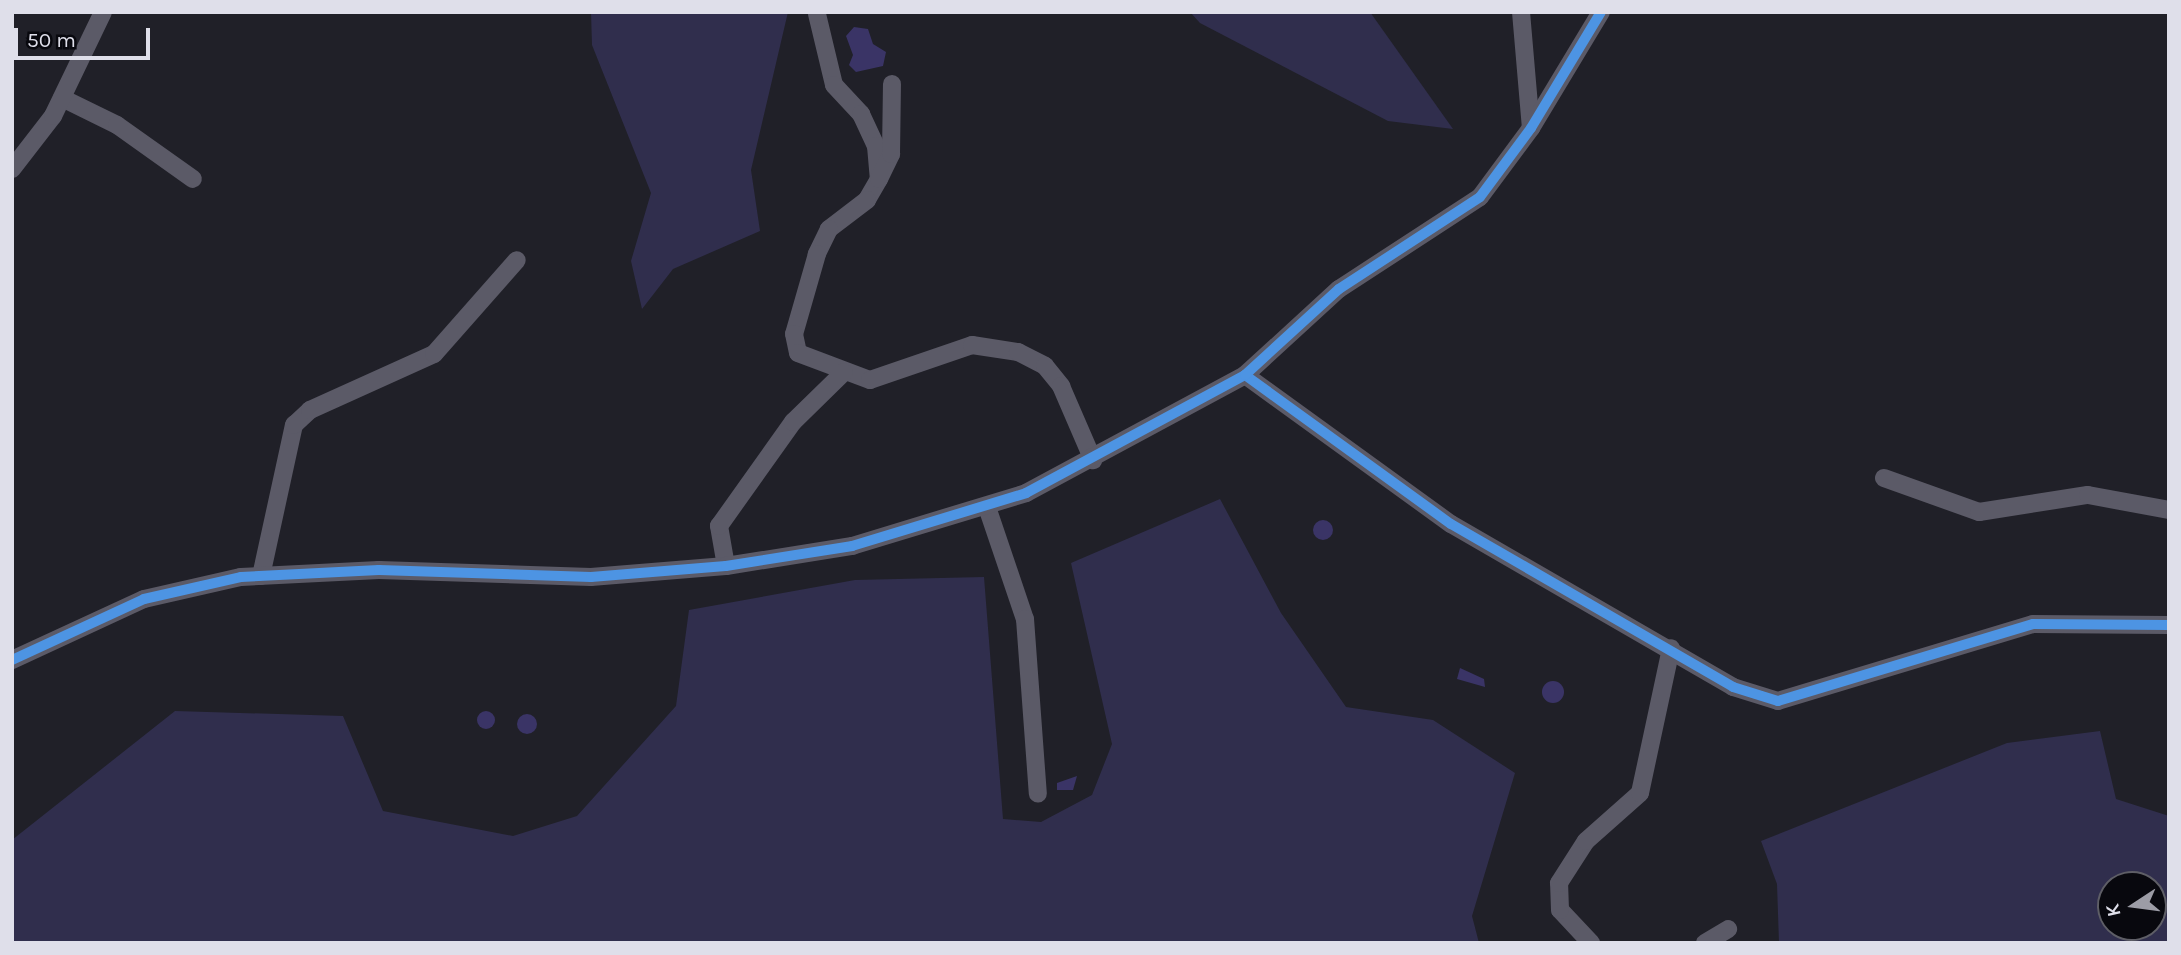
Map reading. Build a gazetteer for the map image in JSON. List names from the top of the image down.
{
  "scale_bar": "50 m",
  "north": "left"
}
